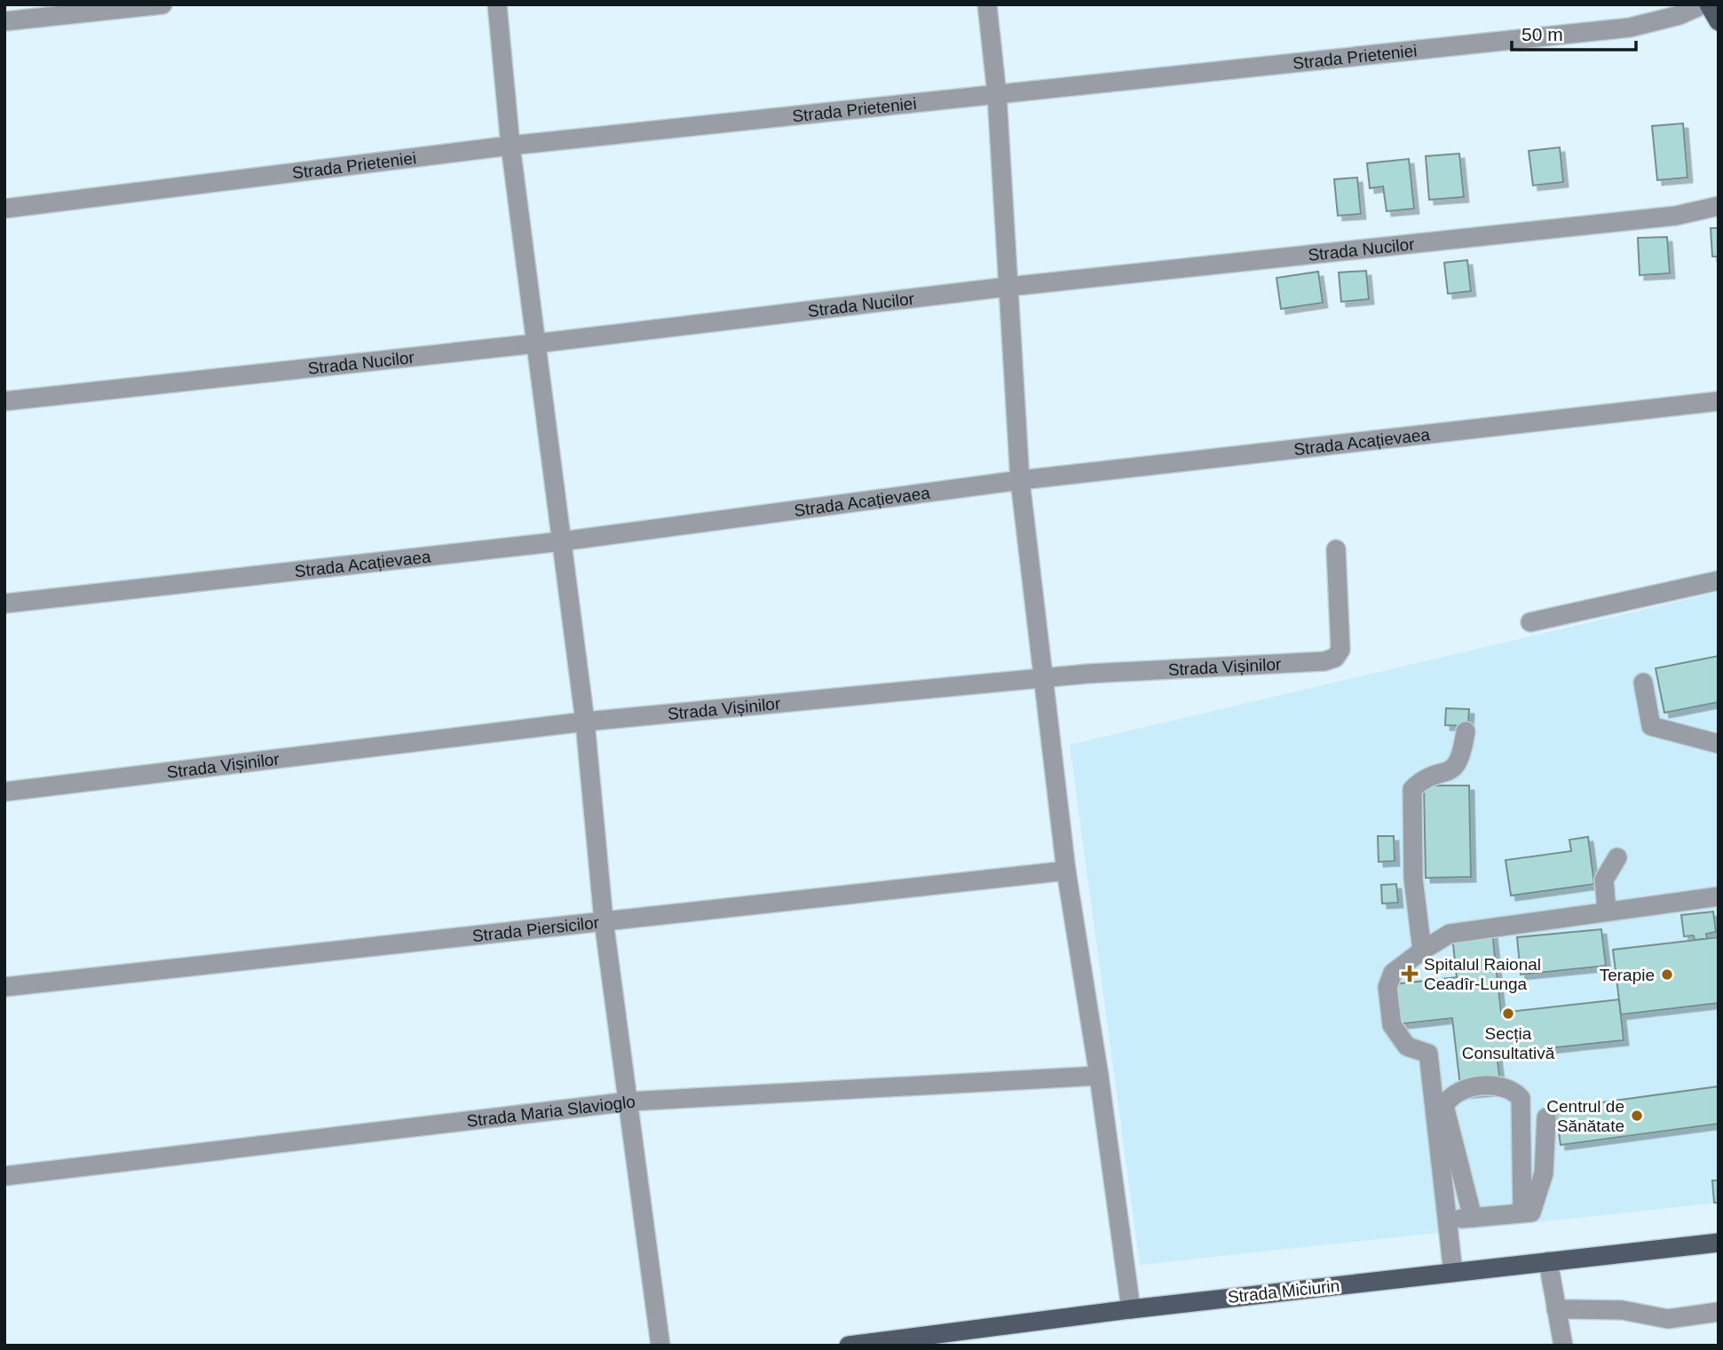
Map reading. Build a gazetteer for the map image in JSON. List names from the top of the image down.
{
  "streets": {
    "main road": ["Strada Miciurin"],
    "street": [
      "Strada Prieteniei",
      "Strada Nucilor",
      "Strada Acațievaea",
      "Strada Vișinilor",
      "Strada Piersicilor",
      "Strada Maria Slavioglo"
    ]
  },
  "places": {
    "health": ["Spitalul Raional Ceadîr-Lunga"],
    "other": ["Terapie", "Secția Consultativă", "Centrul de Sănătate"]
  },
  "scale_bar": "50 m"
}
